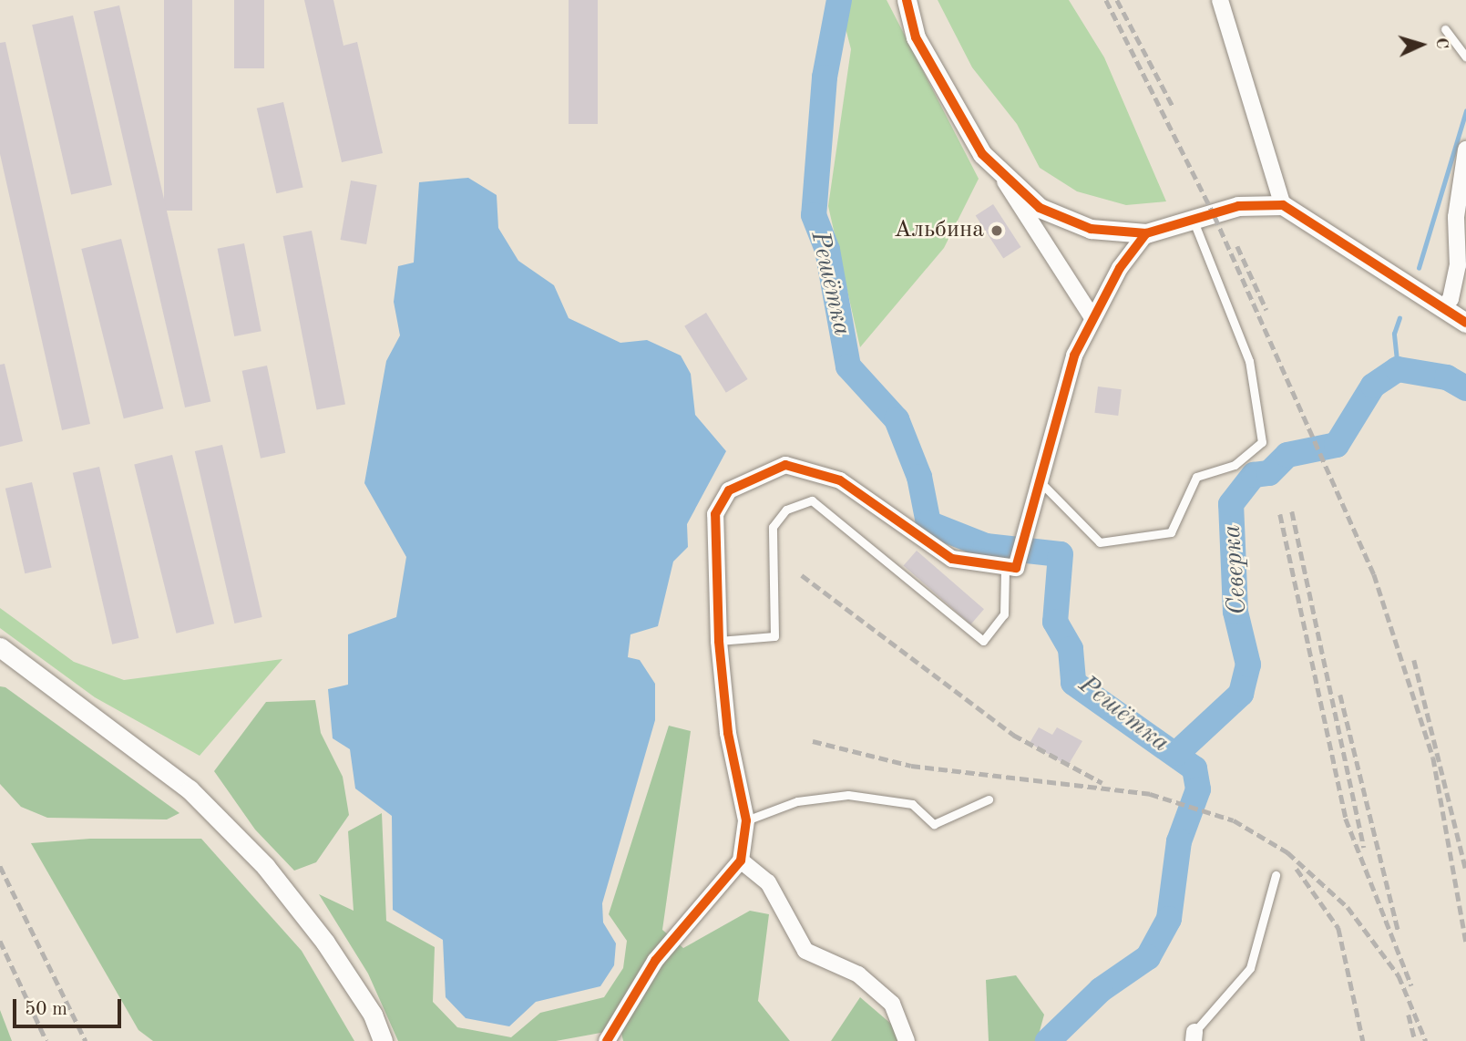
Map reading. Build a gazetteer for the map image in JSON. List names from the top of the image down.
{
  "water": ["Решётка", "Северка"],
  "places": ["Альбина"],
  "scale_bar": "50 m",
  "north": "right"
}
